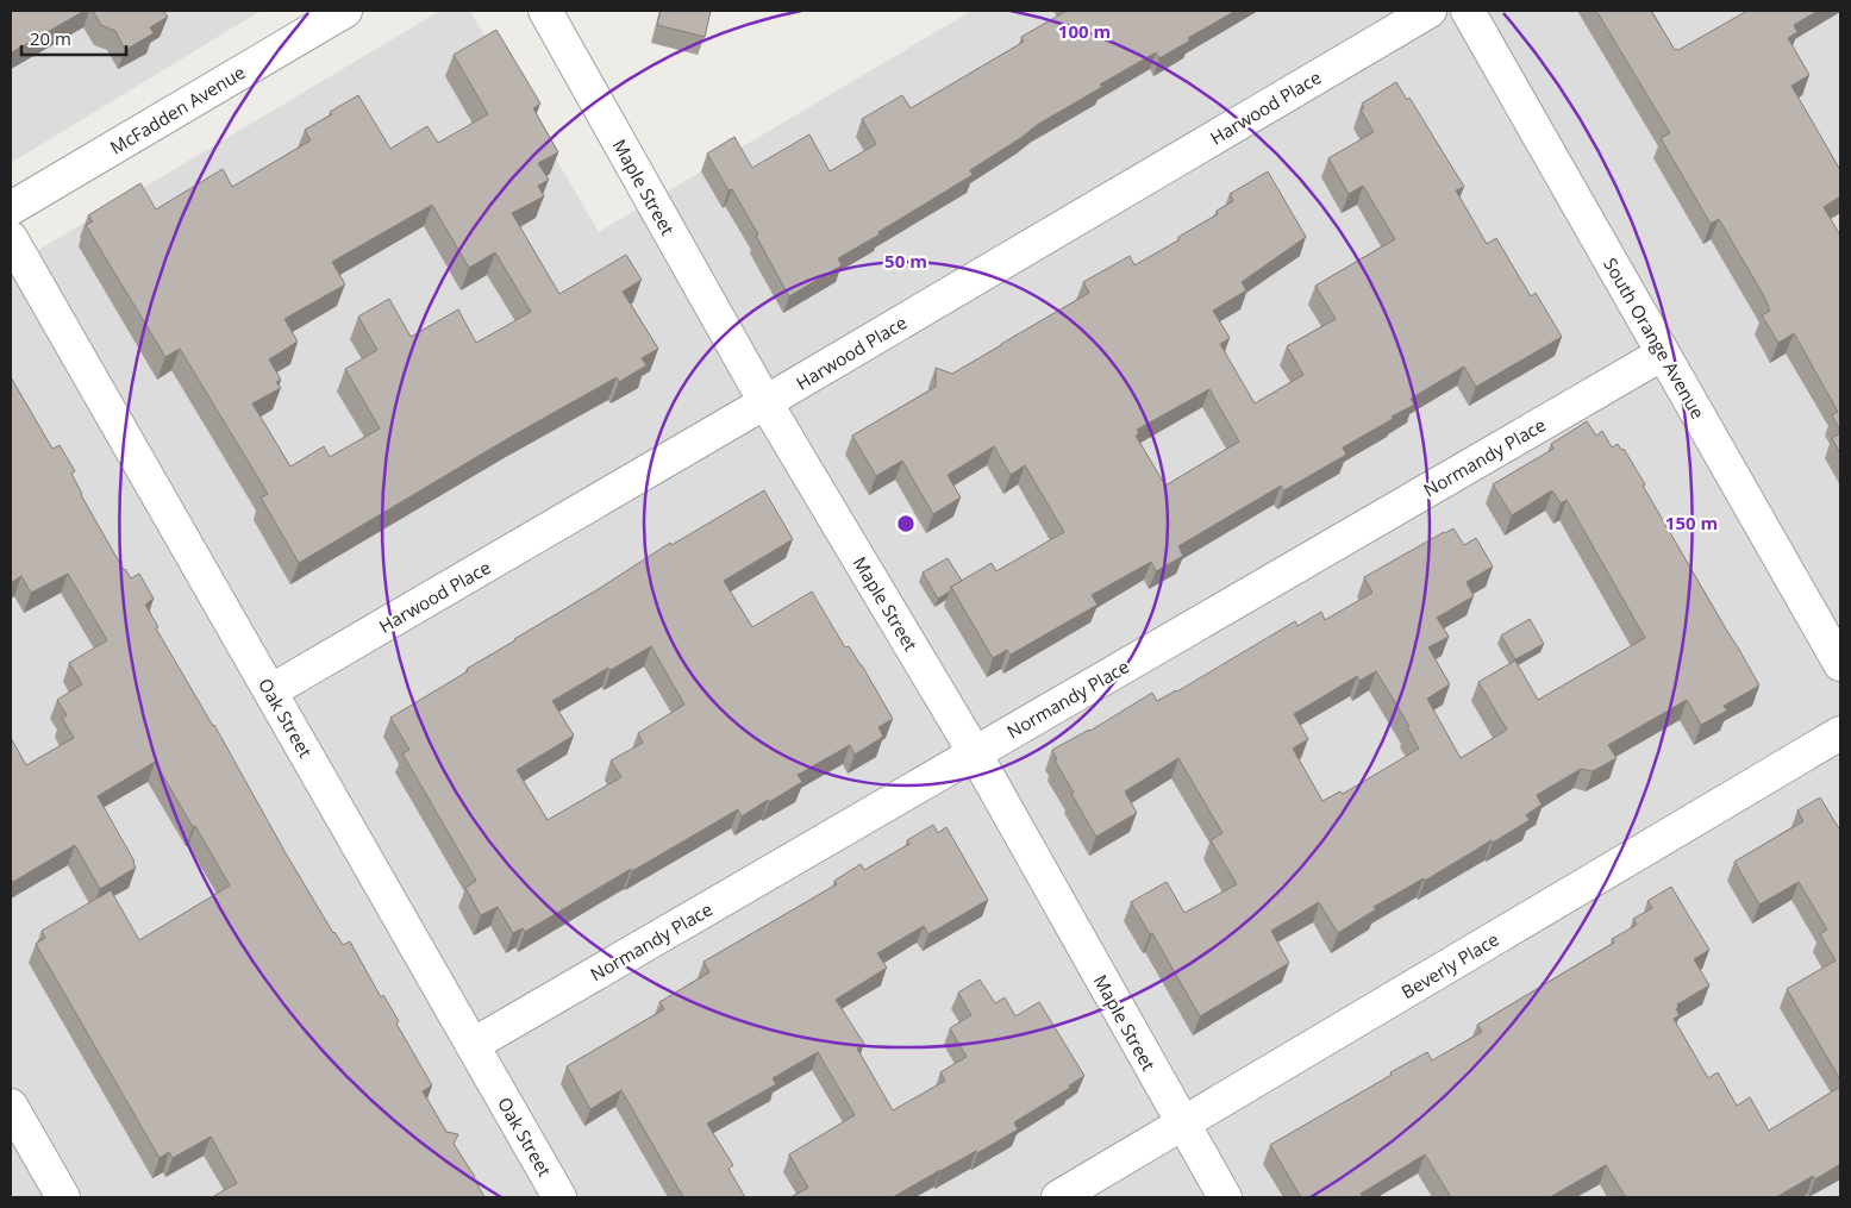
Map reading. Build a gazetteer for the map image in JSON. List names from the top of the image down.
{
  "streets": {
    "street": [
      "Harwood Place",
      "McFadden Avenue",
      "Maple Street",
      "South Orange Avenue",
      "Normandy Place",
      "Oak Street",
      "Beverly Place"
    ]
  },
  "crossings": [
    ["Harwood Place", "Maple Street"],
    ["Harwood Place", "Oak Street"],
    ["Maple Street", "Normandy Place"],
    ["Maple Street", "Beverly Place"],
    ["South Orange Avenue", "Normandy Place"],
    ["Normandy Place", "Oak Street"]
  ],
  "scale_bar": "20 m",
  "rings": ["100 m", "50 m", "150 m"]
}
